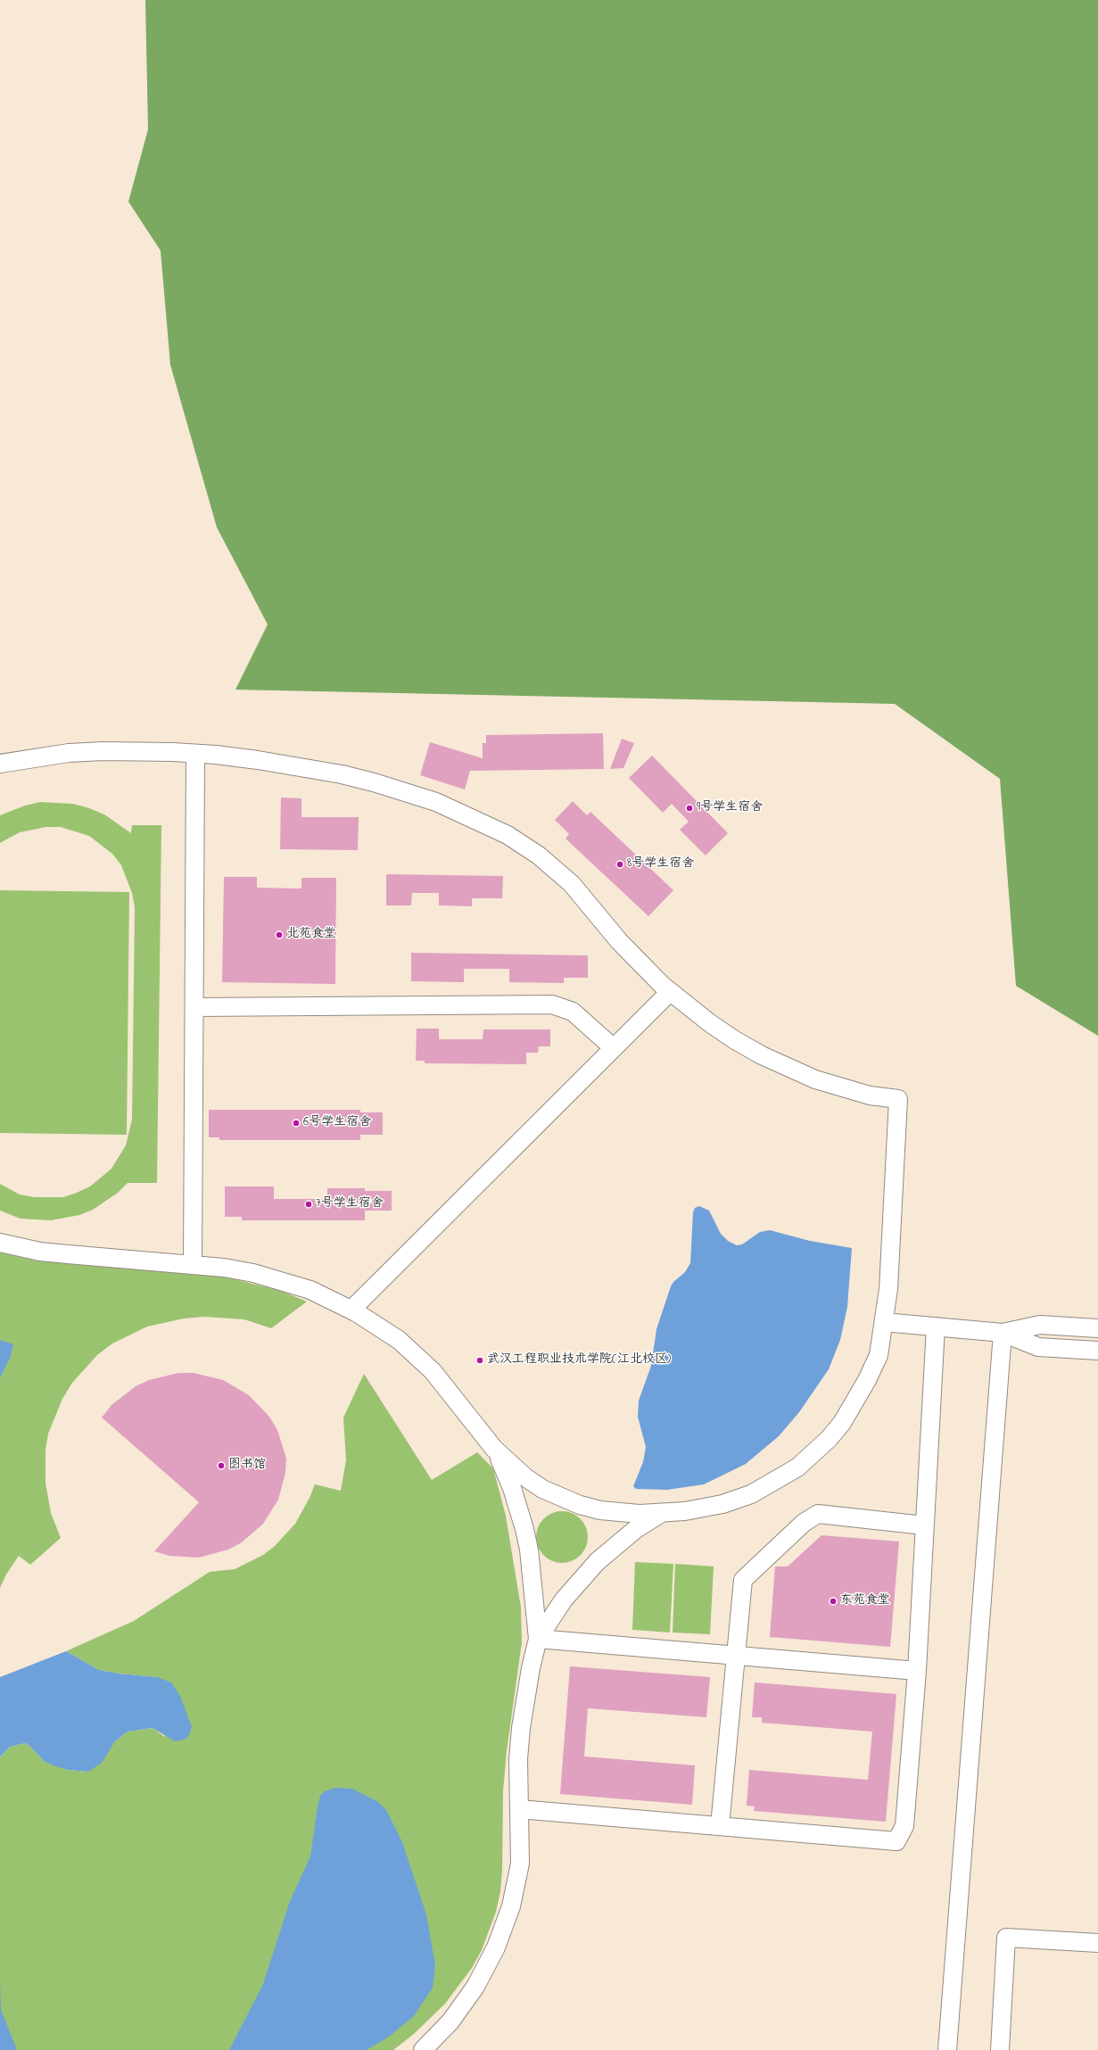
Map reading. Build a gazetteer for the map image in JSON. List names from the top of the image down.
{
  "places": [
    "9号学生宿舍",
    "8号学生宿舍",
    "北苑食堂",
    "6号学生宿舍",
    "7号学生宿舍",
    "武汉工程职业技术学院(江北校区)",
    "图书馆",
    "东苑食堂"
  ]
}
